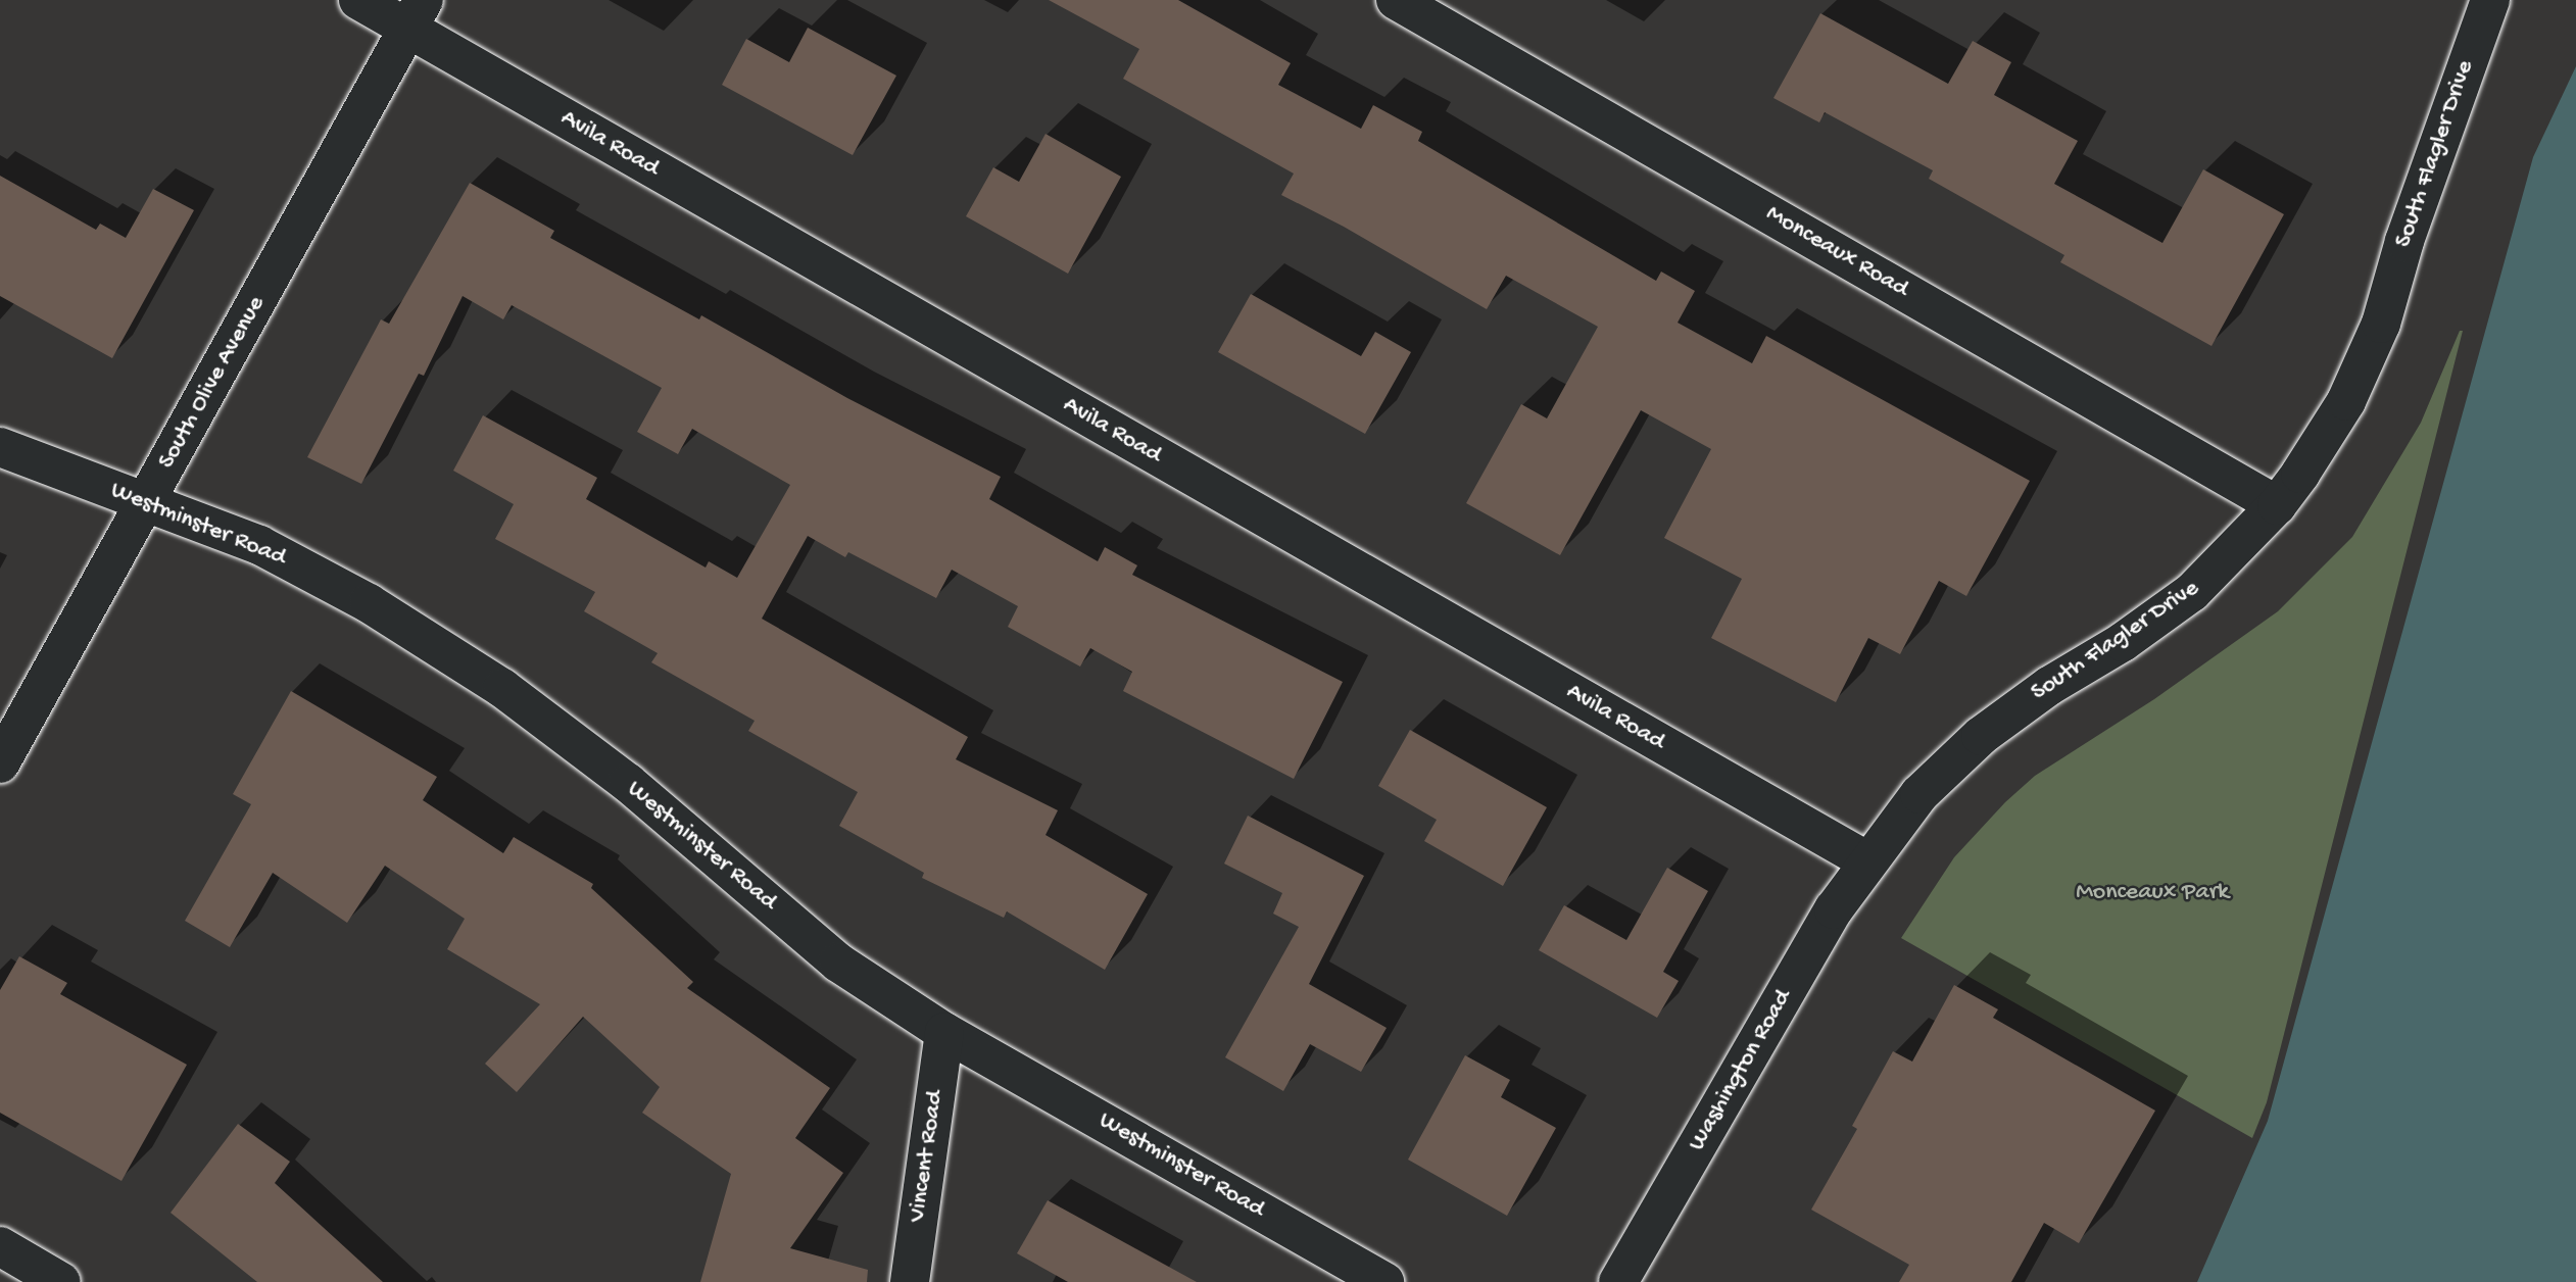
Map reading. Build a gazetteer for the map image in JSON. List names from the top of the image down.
{
  "streets": {
    "street": [
      "Avila Road",
      "South Flagler Drive",
      "Monceaux Road",
      "South Olive Avenue",
      "Westminster Road",
      "Washington Road",
      "Vincent Road"
    ]
  },
  "crossings": [
    ["Avila Road", "South Flagler Drive"],
    ["Avila Road", "South Olive Avenue"],
    ["Avila Road", "Washington Road"],
    ["South Flagler Drive", "Monceaux Road"],
    ["South Flagler Drive", "Washington Road"],
    ["South Olive Avenue", "Westminster Road"],
    ["Westminster Road", "Vincent Road"]
  ],
  "parks": ["Monceaux Park"]
}
